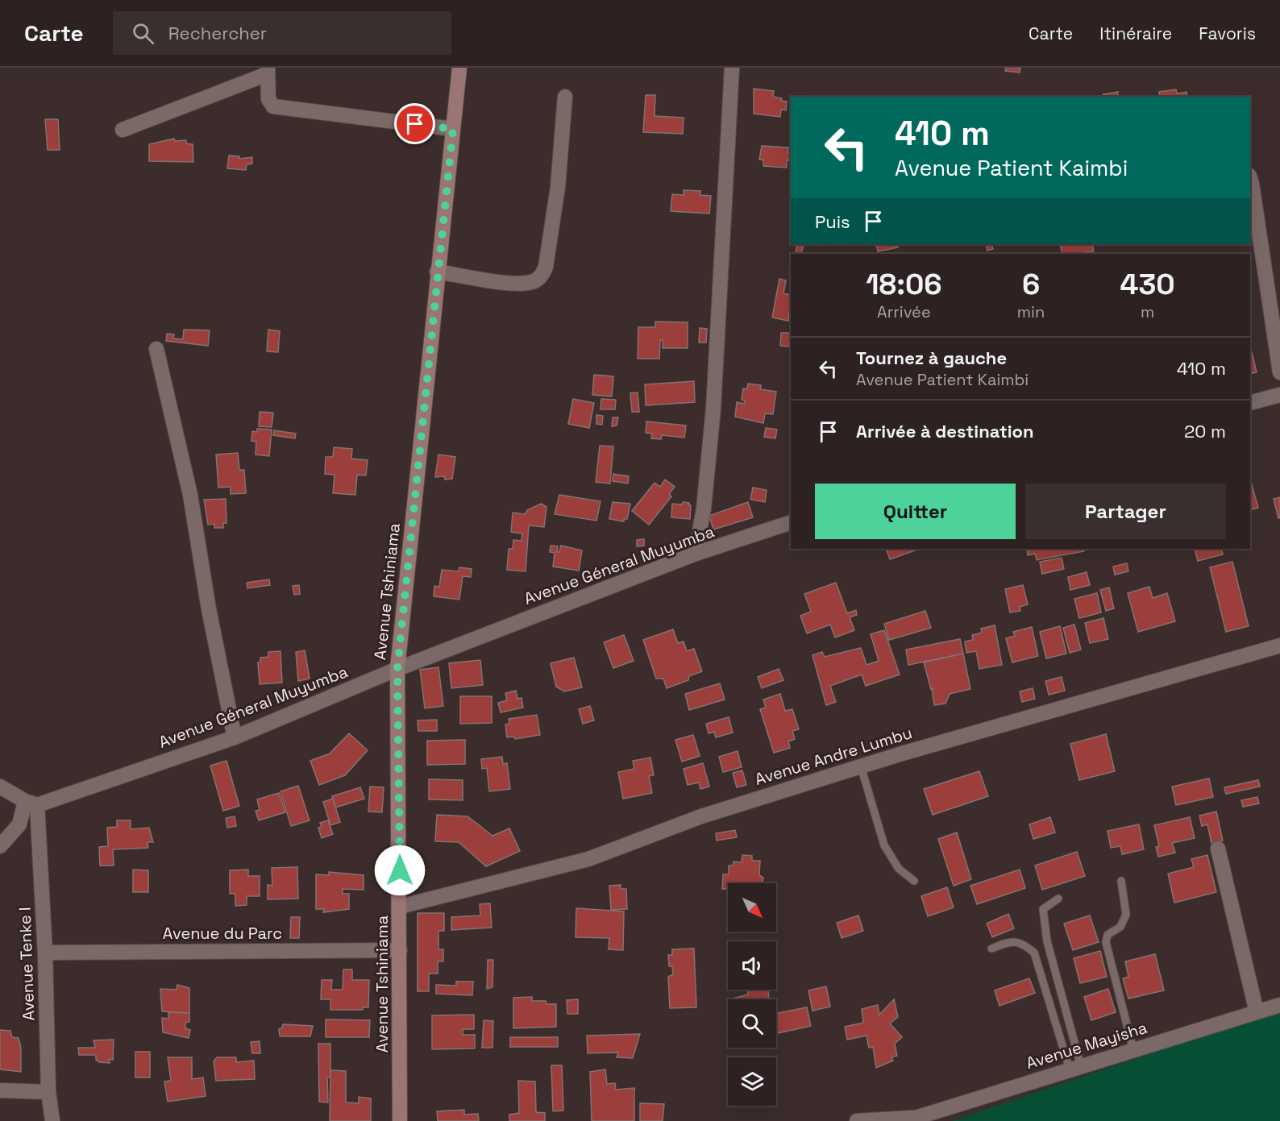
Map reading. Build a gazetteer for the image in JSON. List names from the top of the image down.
{
  "streets": {
    "street": [
      "Avenue Géneral Muyumba",
      "Avenue Tshiniama",
      "Avenue Andre Lumbu",
      "Avenue du Parc",
      "Avenue Tenke I",
      "Avenue Mayisha"
    ]
  },
  "crossings": [
    ["Avenue Géneral Muyumba", "Avenue Tshiniama"],
    ["Avenue Géneral Muyumba", "Avenue Tenke I"],
    ["Avenue Tshiniama", "Avenue Andre Lumbu"],
    ["Avenue Tshiniama", "Avenue du Parc"],
    ["Avenue du Parc", "Avenue Tenke I"]
  ],
  "north": "bottom right",
  "page": {
    "header": "Carte",
    "search": "Rechercher",
    "nav": ["Carte", "Itinéraire", "Favoris"],
    "turn": ["410 m", "Avenue Patient Kaimbi"],
    "then": "Puis",
    "eta": [
      "18:06",
      "Arrivée",
      "6",
      "min",
      "430",
      "m"
    ],
    "list": [
      {
        "name": "Tournez à gauche",
        "note": "Avenue Patient Kaimbi",
        "value": "410 m"
      },
      {
        "name": "Arrivée à destination",
        "value": "20 m"
      }
    ],
    "buttons": ["Quitter", "Partager"]
  }
}
